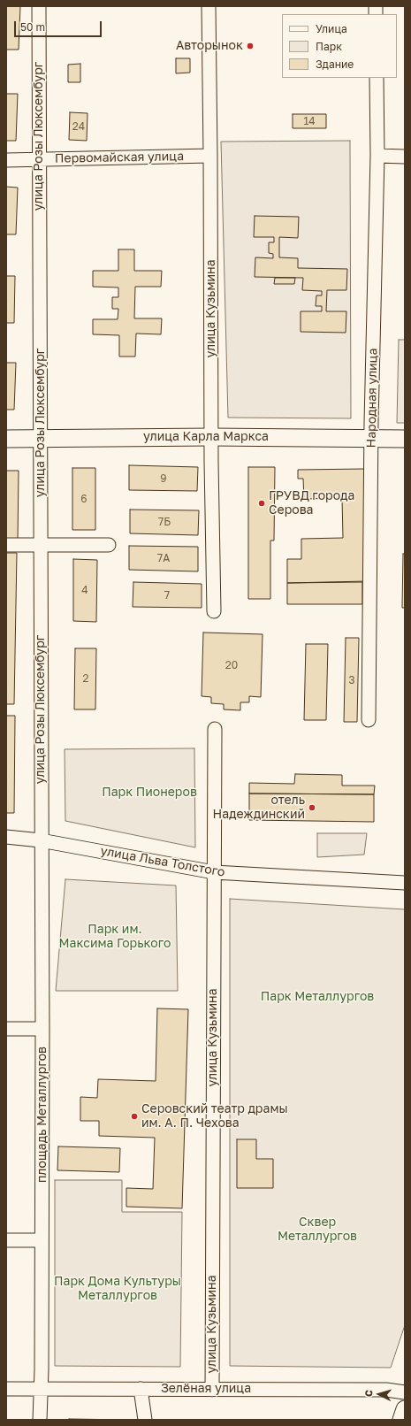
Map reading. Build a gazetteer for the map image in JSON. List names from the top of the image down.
{
  "streets": {
    "main road": ["улица Карла Маркса"],
    "street": [
      "улица Розы Люксембург",
      "Первомайская улица",
      "улица Кузьмина",
      "Народная улица",
      "улица Льва Толстого",
      "площадь Металлургов",
      "Зелёная улица"
    ]
  },
  "crossings": [
    ["улица Розы Люксембург", "Первомайская улица"],
    ["улица Розы Люксембург", "улица Карла Маркса"],
    ["улица Розы Люксембург", "улица Льва Толстого"],
    ["улица Розы Люксембург", "площадь Металлургов"],
    ["Первомайская улица", "улица Кузьмина"],
    ["улица Кузьмина", "улица Карла Маркса"],
    ["улица Кузьмина", "улица Льва Толстого"],
    ["улица Кузьмина", "Зелёная улица"],
    ["Народная улица", "улица Карла Маркса"],
    ["улица Льва Толстого", "площадь Металлургов"],
    ["площадь Металлургов", "Зелёная улица"]
  ],
  "parks": [
    "Парк Пионеров",
    "Парк им. Максима Горького",
    "Парк Металлургов",
    "Сквер Металлургов",
    "Парк Дома Культуры Металлургов"
  ],
  "places": [
    "Авторынок",
    "ГРУВД города Серова",
    "отель Надеждинский",
    "Серовский театр драмы им. А. П. Чехова"
  ],
  "house_numbers": [
    "14",
    "24",
    "9",
    "6",
    "7Б",
    "7А",
    "4",
    "7",
    "20",
    "2",
    "3"
  ],
  "legend": ["Улица", "Парк", "Здание"],
  "scale_bar": "50 m",
  "north": "left"
}
